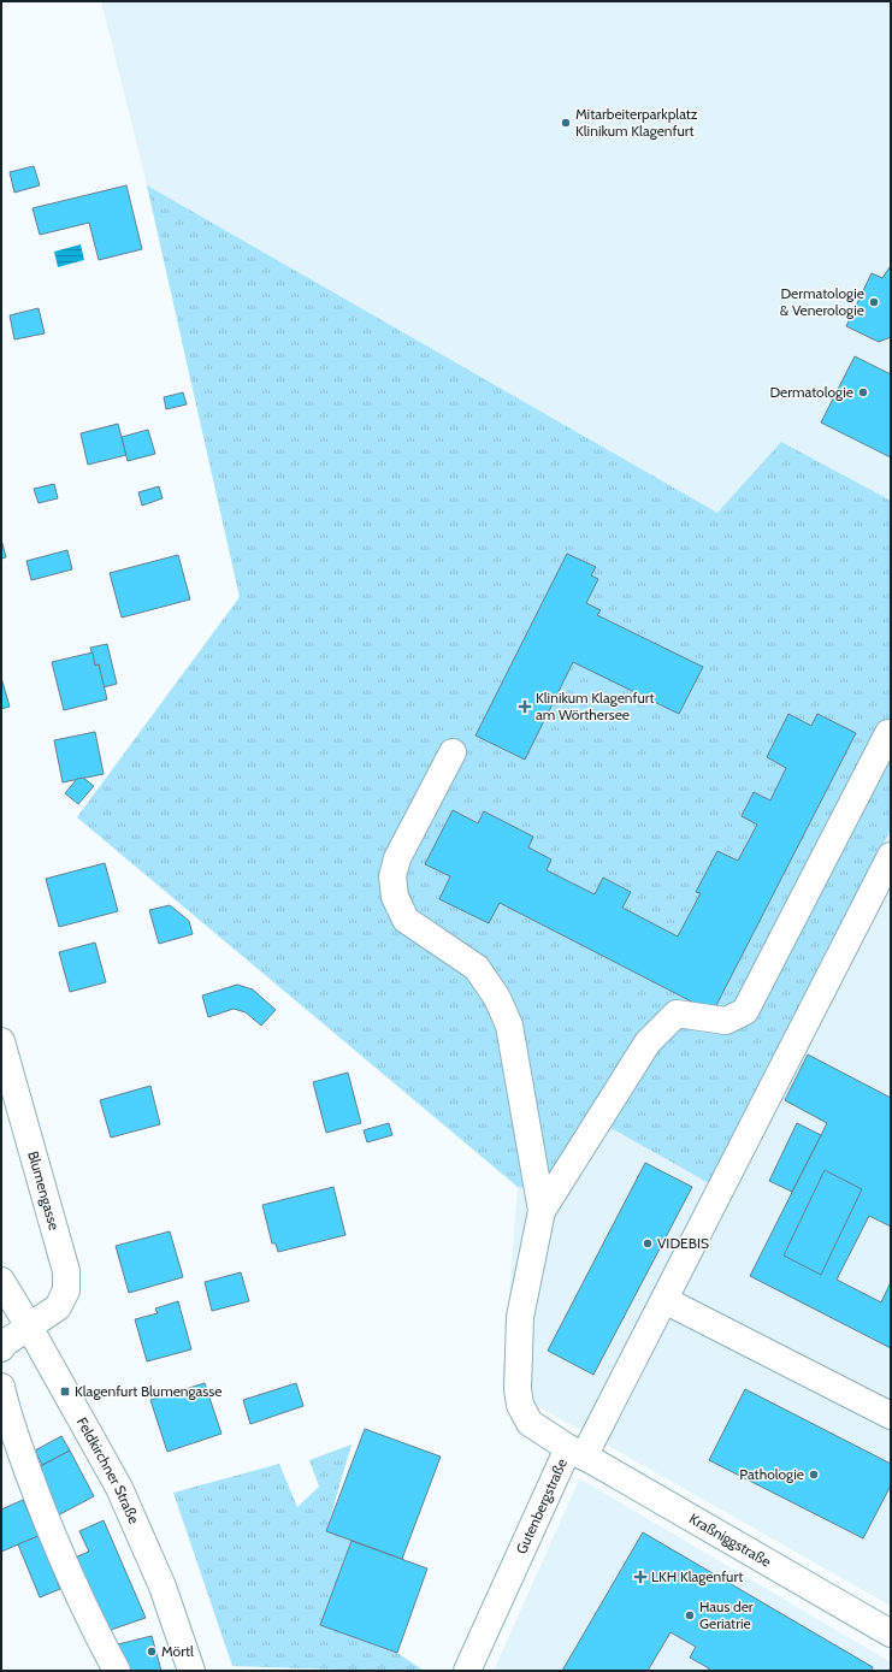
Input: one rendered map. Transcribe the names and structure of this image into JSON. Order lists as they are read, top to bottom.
{
  "streets": {
    "street": [
      "Blumengasse",
      "Feldkirchner Straße",
      "Gutenbergstraße",
      "Kraßniggstraße"
    ]
  },
  "crossings": [
    ["Blumengasse", "Feldkirchner Straße"],
    ["Gutenbergstraße", "Kraßniggstraße"]
  ],
  "places": {
    "other": [
      "Mitarbeiterparkplatz Klinikum Klagenfurt",
      "Dermatologie & Venerologie",
      "Dermatologie",
      "VIDEBIS",
      "Pathologie",
      "Haus der Geriatrie",
      "Mörtl"
    ],
    "health": ["Klinikum Klagenfurt am Wörthersee", "LKH Klagenfurt"],
    "transit": ["Klagenfurt Blumengasse"]
  }
}
